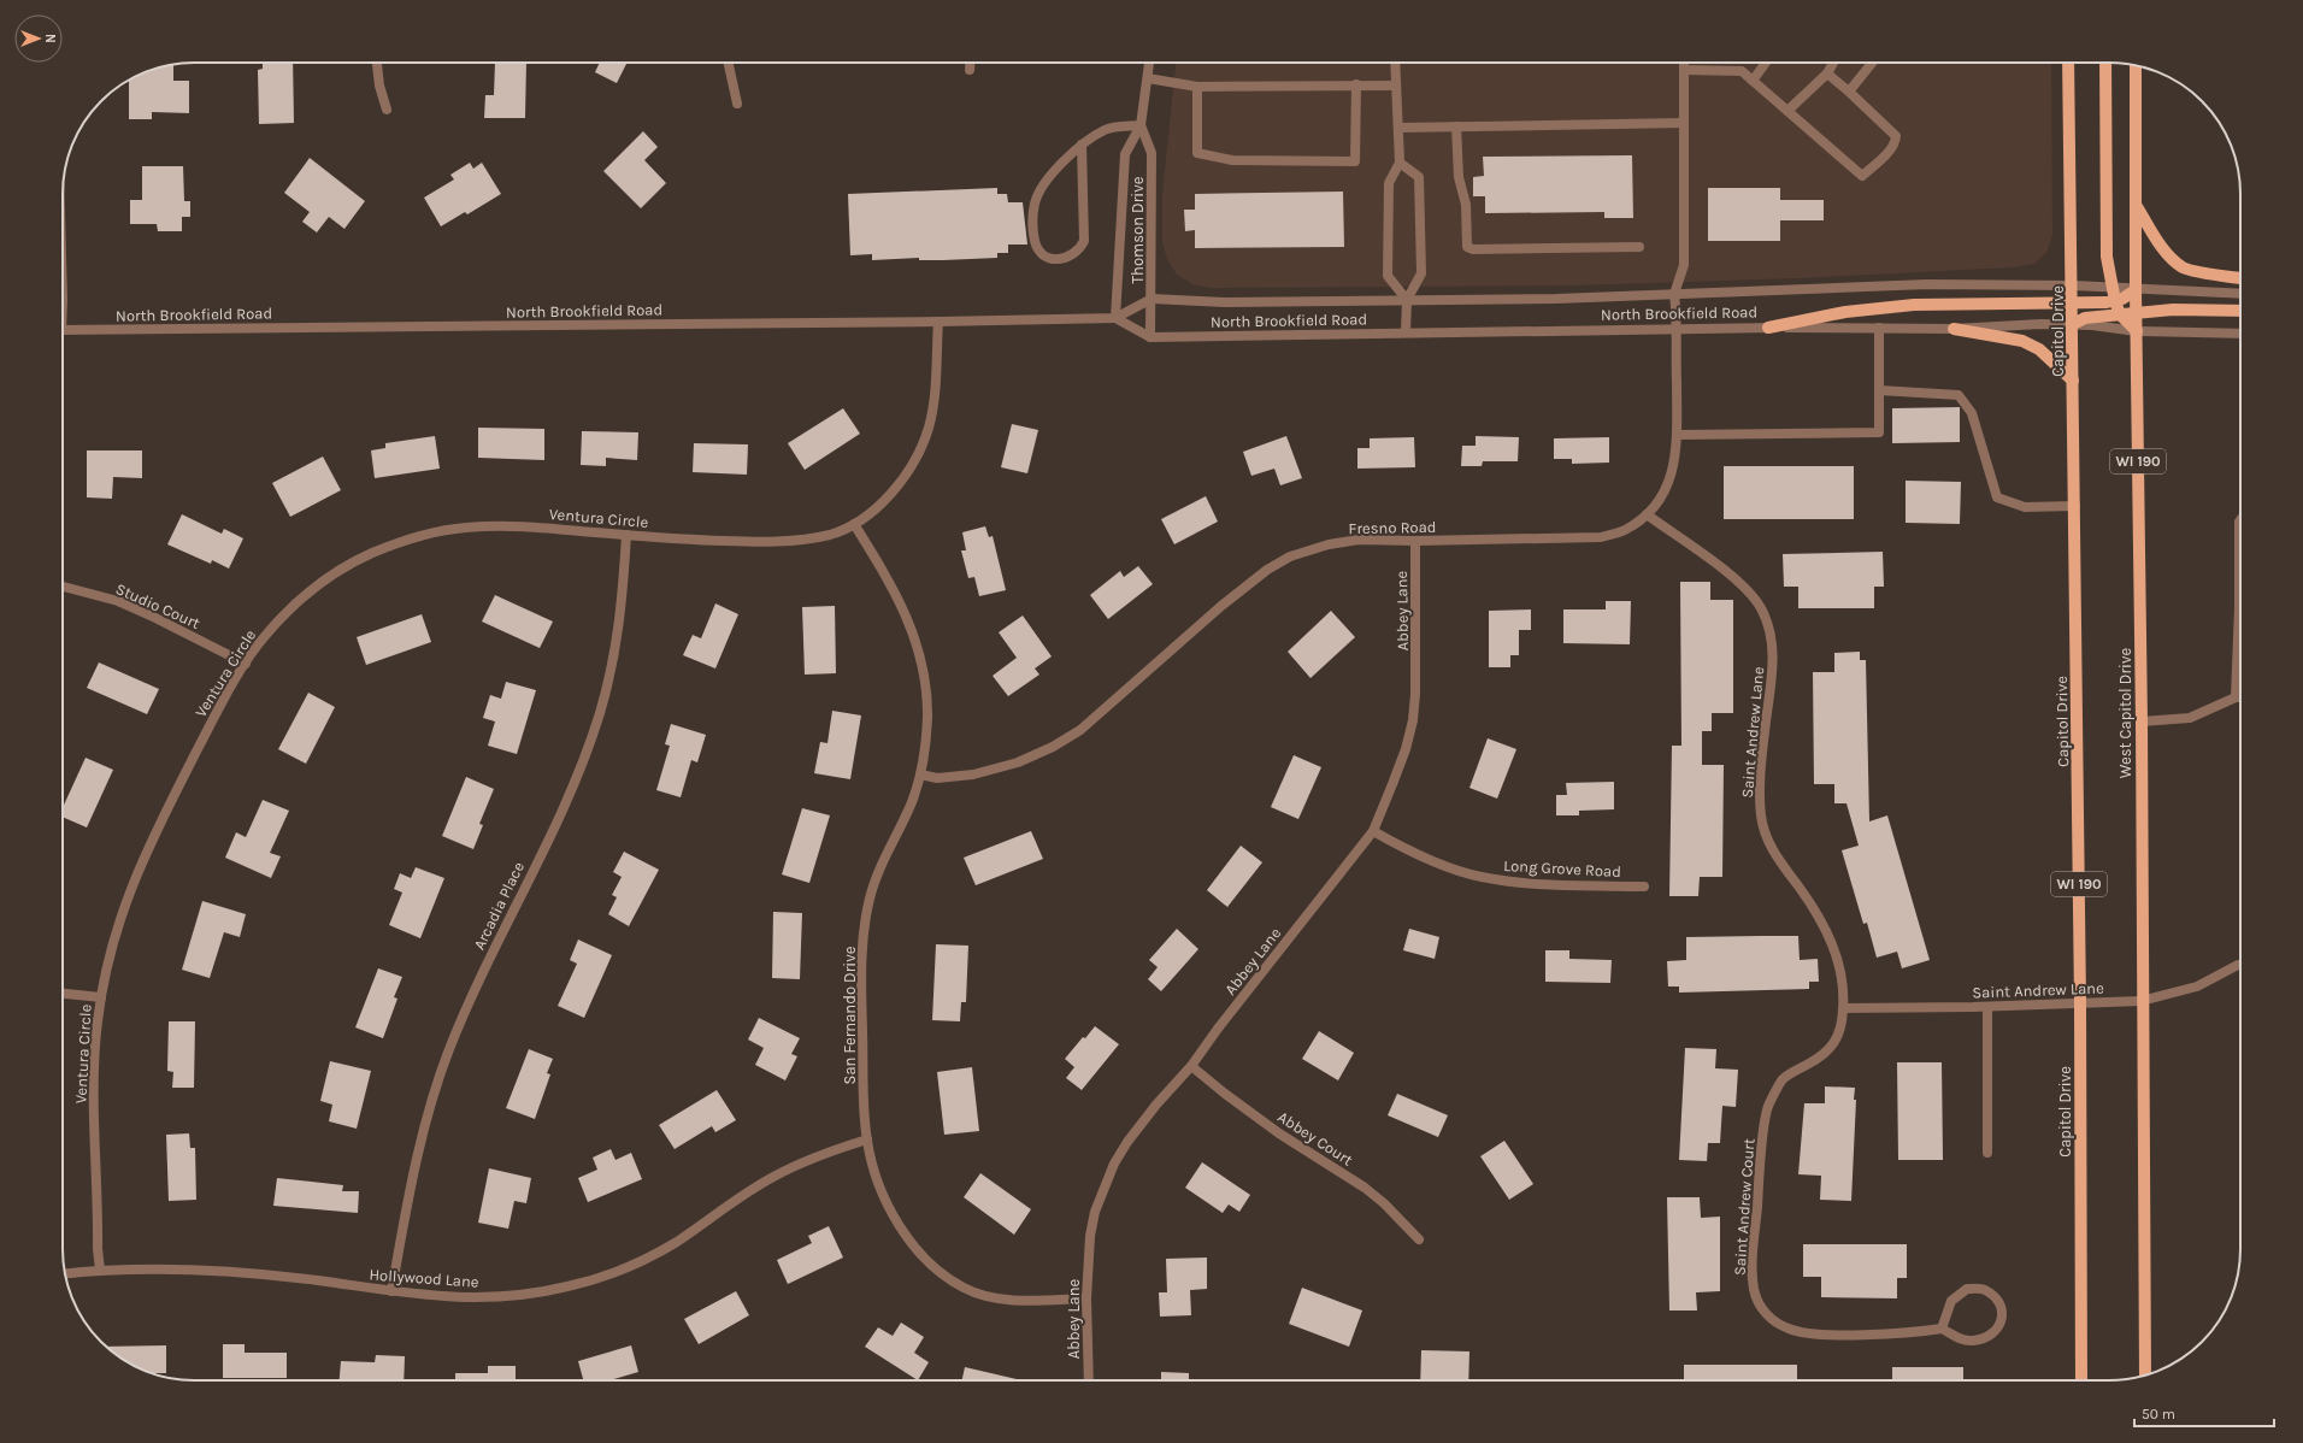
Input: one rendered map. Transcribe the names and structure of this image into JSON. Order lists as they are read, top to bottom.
{
  "streets": {
    "main road": ["Capitol Drive", "WI 190", "West Capitol Drive"],
    "street": [
      "Thomson Drive",
      "North Brookfield Road",
      "Ventura Circle",
      "Fresno Road",
      "Studio Court",
      "Abbey Lane",
      "Saint Andrew Lane",
      "Long Grove Road",
      "Arcadia Place",
      "San Fernando Drive",
      "Abbey Court",
      "Saint Andrew Court",
      "Hollywood Lane"
    ]
  },
  "crossings": [
    ["Thomson Drive", "North Brookfield Road"],
    ["North Brookfield Road", "Capitol Drive"],
    ["North Brookfield Road", "WI 190"],
    ["North Brookfield Road", "Ventura Circle"],
    ["North Brookfield Road", "Fresno Road"],
    ["North Brookfield Road", "West Capitol Drive"],
    ["Capitol Drive", "Saint Andrew Lane"],
    ["WI 190", "West Capitol Drive"],
    ["WI 190", "Saint Andrew Lane"],
    ["Ventura Circle", "Studio Court"],
    ["Ventura Circle", "Arcadia Place"],
    ["Ventura Circle", "San Fernando Drive"],
    ["Ventura Circle", "Hollywood Lane"],
    ["Fresno Road", "Abbey Lane"],
    ["Fresno Road", "Saint Andrew Lane"],
    ["Fresno Road", "San Fernando Drive"],
    ["Abbey Lane", "Long Grove Road"],
    ["Abbey Lane", "San Fernando Drive"],
    ["Abbey Lane", "Abbey Court"],
    ["West Capitol Drive", "Saint Andrew Lane"],
    ["Saint Andrew Lane", "Saint Andrew Court"],
    ["Arcadia Place", "Hollywood Lane"],
    ["San Fernando Drive", "Hollywood Lane"]
  ],
  "scale_bar": "50 m",
  "north": "right"
}
